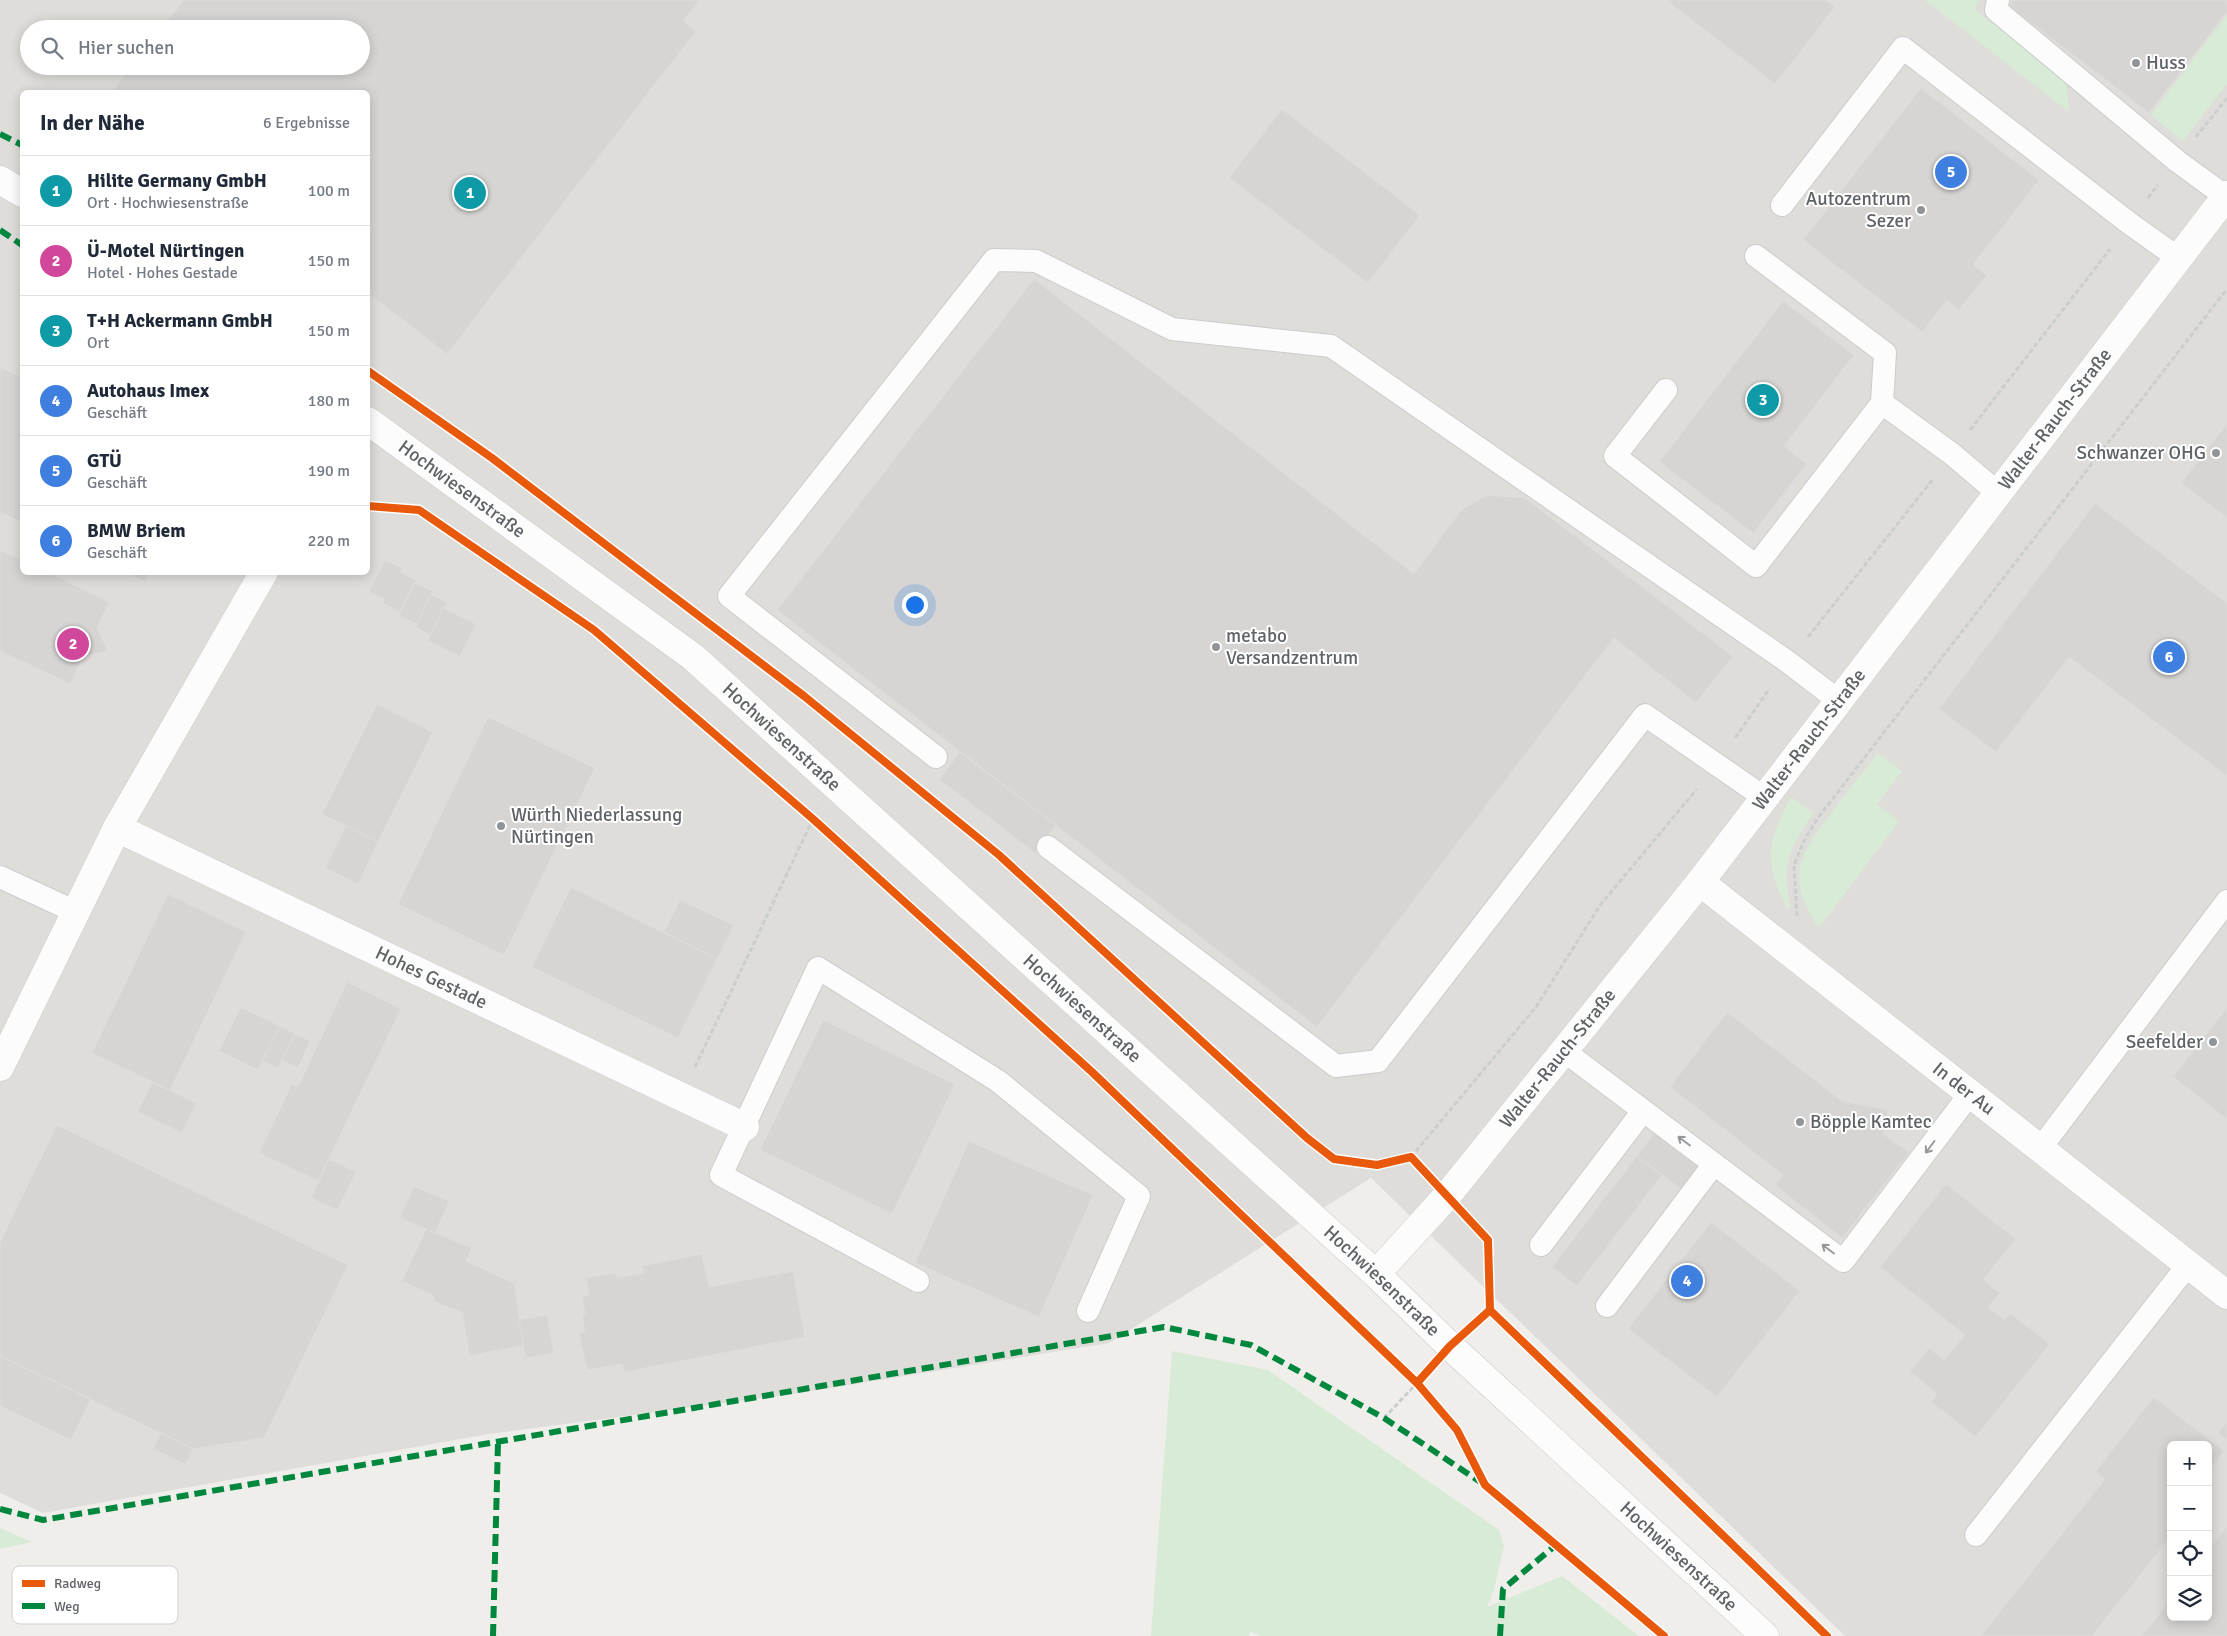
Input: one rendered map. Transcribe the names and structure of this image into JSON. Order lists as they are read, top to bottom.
{
  "streets": {
    "street": [
      "Walter-Rauch-Straße",
      "Hochwiesenstraße",
      "Hohes Gestade",
      "In der Au"
    ]
  },
  "crossings": [
    ["Walter-Rauch-Straße", "Hochwiesenstraße"],
    ["Walter-Rauch-Straße", "In der Au"]
  ],
  "places": [
    "Huss",
    "Autozentrum Sezer",
    "Schwanzer OHG",
    "metabo Versandzentrum",
    "Würth Niederlassung Nürtingen",
    "Seefelder",
    "Böpple Kamtec"
  ],
  "legend": ["Radweg", "Weg"],
  "page": {
    "search": "Hier suchen",
    "heading": ["In der Nähe", "6 Ergebnisse"],
    "pins": [
      "5",
      "1",
      "3",
      "2",
      "6",
      "4"
    ],
    "list": [
      {
        "mark": "1",
        "name": "Hilite Germany GmbH",
        "note": "Ort · Hochwiesenstraße",
        "value": "100 m"
      },
      {
        "mark": "2",
        "name": "Ü-Motel Nürtingen",
        "note": "Hotel · Hohes Gestade",
        "value": "150 m"
      },
      {
        "mark": "3",
        "name": "T+H Ackermann GmbH",
        "note": "Ort",
        "value": "150 m"
      },
      {
        "mark": "4",
        "name": "Autohaus Imex",
        "note": "Geschäft",
        "value": "180 m"
      },
      {
        "mark": "5",
        "name": "GTÜ",
        "note": "Geschäft",
        "value": "190 m"
      },
      {
        "mark": "6",
        "name": "BMW Briem",
        "note": "Geschäft",
        "value": "220 m"
      }
    ],
    "map_buttons": ["+", "−"]
  }
}
